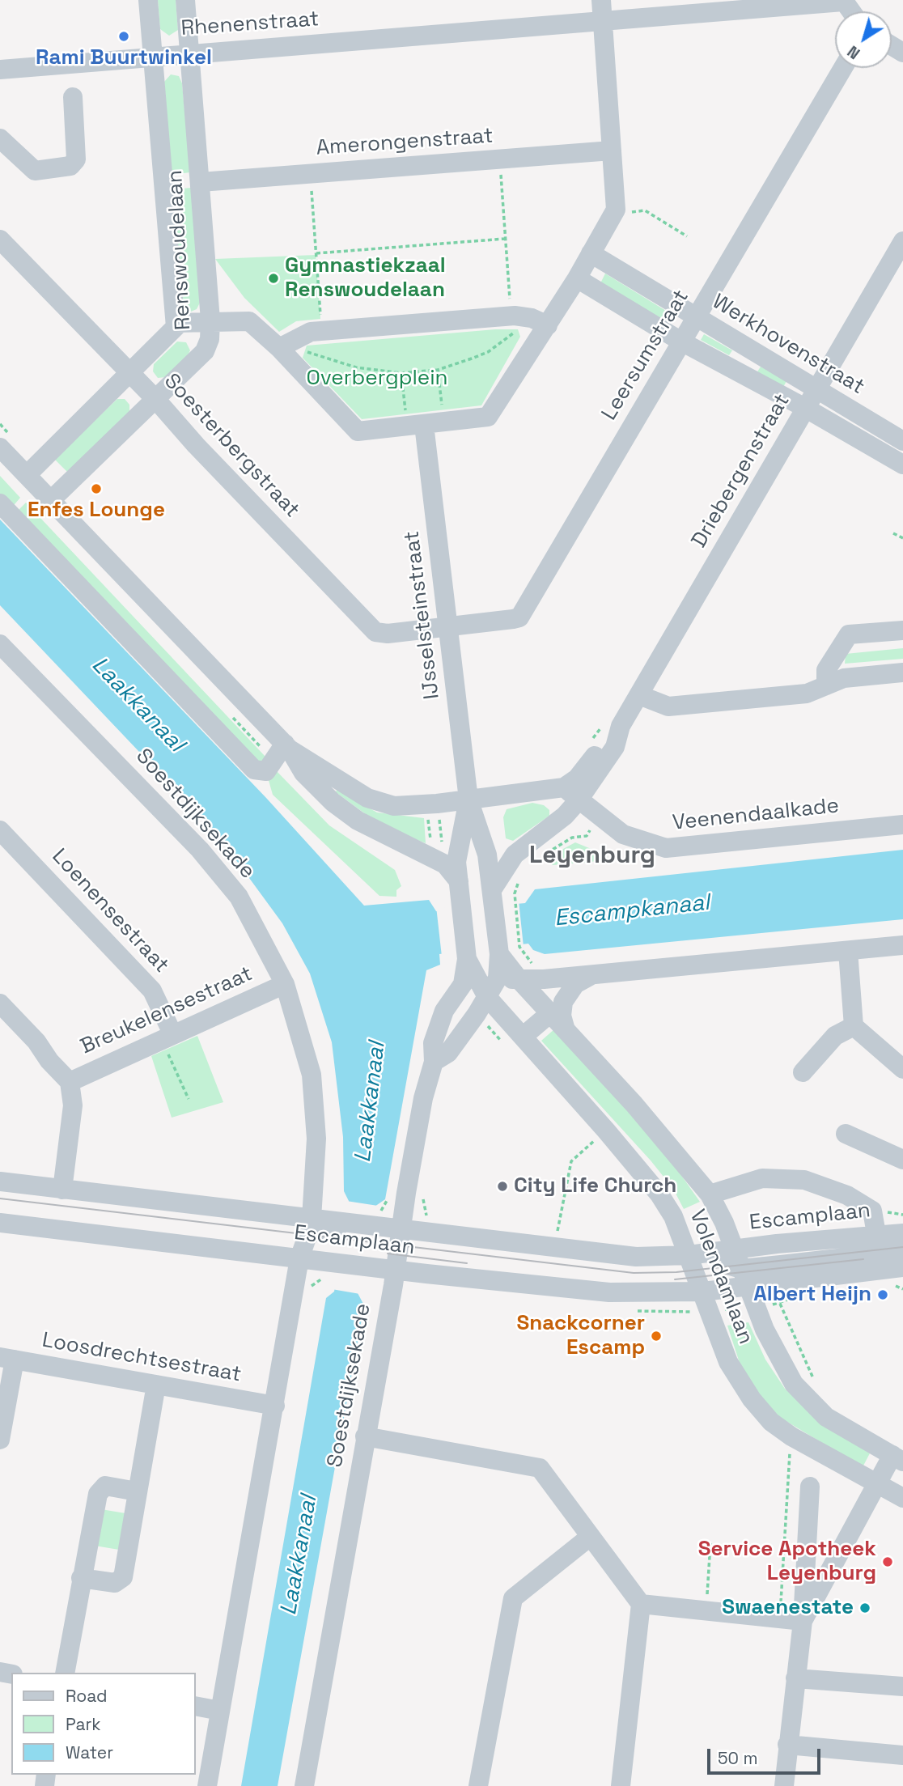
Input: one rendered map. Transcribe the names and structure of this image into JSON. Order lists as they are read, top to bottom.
{
  "streets": {
    "street": [
      "Rhenenstraat",
      "Amerongenstraat",
      "Renswoudelaan",
      "Werkhovenstraat",
      "Leersumstraat",
      "Soesterbergstraat",
      "Driebergenstraat",
      "IJsselsteinstraat",
      "Soestdijksekade",
      "Veenendaalkade",
      "Loenensestraat",
      "Breukelensestraat",
      "Escamplaan",
      "Volendamlaan",
      "Loosdrechtsestraat"
    ]
  },
  "crossings": [
    ["Rhenenstraat", "Renswoudelaan"],
    ["Amerongenstraat", "Renswoudelaan"],
    ["Renswoudelaan", "Soesterbergstraat"],
    ["Werkhovenstraat", "Leersumstraat"],
    ["Werkhovenstraat", "Driebergenstraat"],
    ["Leersumstraat", "Soesterbergstraat"],
    ["Leersumstraat", "IJsselsteinstraat"],
    ["Soesterbergstraat", "IJsselsteinstraat"],
    ["Driebergenstraat", "Veenendaalkade"],
    ["IJsselsteinstraat", "Soestdijksekade"],
    ["Soestdijksekade", "Breukelensestraat"],
    ["Soestdijksekade", "Escamplaan"],
    ["Soestdijksekade", "Volendamlaan"],
    ["Loenensestraat", "Breukelensestraat"],
    ["Escamplaan", "Volendamlaan"]
  ],
  "districts": ["Leyenburg"],
  "water": ["Laakkanaal", "Escampkanaal"],
  "parks": ["Overbergplein"],
  "places": [
    "Rami Buurtwinkel",
    "Gymnastiekzaal Renswoudelaan",
    "Enfes Lounge",
    "City Life Church",
    "Albert Heijn",
    "Snackcorner Escamp",
    "Service Apotheek Leyenburg",
    "Swaenestate"
  ],
  "legend": ["Road", "Park", "Water"],
  "scale_bar": "50 m",
  "north": "bottom left"
}
